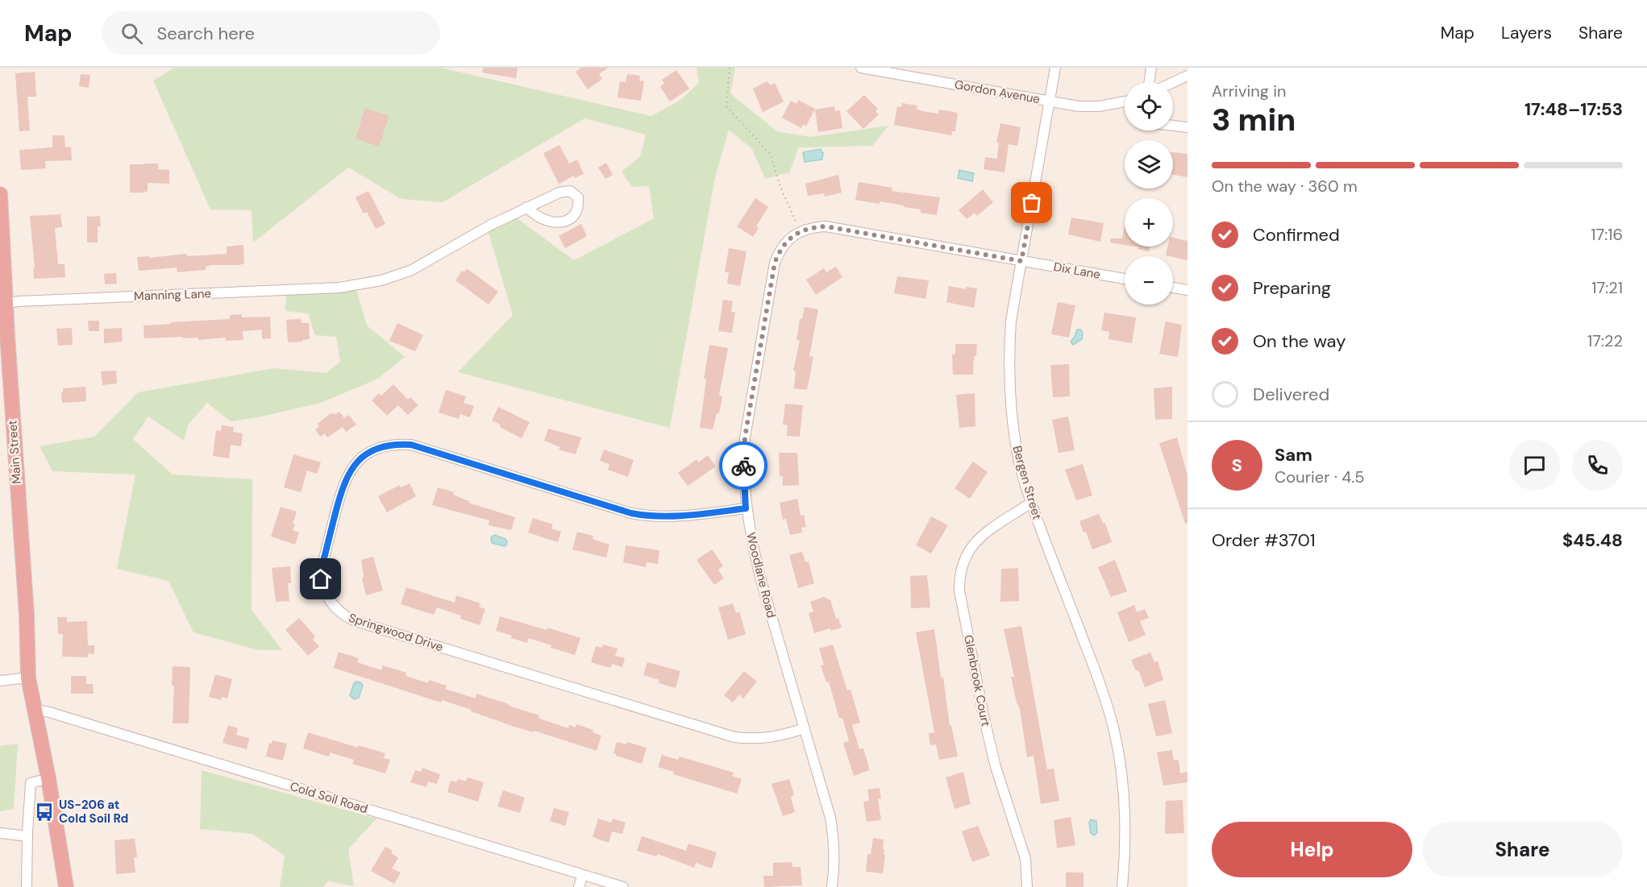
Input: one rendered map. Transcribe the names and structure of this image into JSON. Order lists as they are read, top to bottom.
{
  "streets": {
    "highway": ["Main Street"],
    "street": [
      "Gordon Avenue",
      "Dix Lane",
      "Manning Lane",
      "Bergen Street",
      "Woodlane Road",
      "Springwood Drive",
      "Glenbrook Court",
      "Cold Soil Road"
    ]
  },
  "crossings": [
    ["Gordon Avenue", "Bergen Street"],
    ["Dix Lane", "Bergen Street"],
    ["Dix Lane", "Woodlane Road"],
    ["Manning Lane", "Main Street"],
    ["Main Street", "Cold Soil Road"],
    ["Bergen Street", "Woodlane Road"],
    ["Bergen Street", "Glenbrook Court"],
    ["Woodlane Road", "Springwood Drive"]
  ],
  "places": {
    "bus stop": ["US-206 at Cold Soil Rd"]
  },
  "page": {
    "header": "Map",
    "search": "Search here",
    "nav": ["Map", "Layers", "Share"],
    "heading": ["3 min", "Arriving in", "17:48–17:53"],
    "panel": [
      "Sam",
      "Courier · 4.5",
      "Order #3701",
      "$45.48"
    ],
    "map_buttons": ["+", "−"],
    "bar": "On the way · 360 m",
    "list": [
      ["Confirmed", "17:16"],
      ["Preparing", "17:21"],
      ["On the way", "17:22"],
      "Delivered"
    ],
    "round": "S",
    "buttons": ["Help", "Share"]
  }
}
